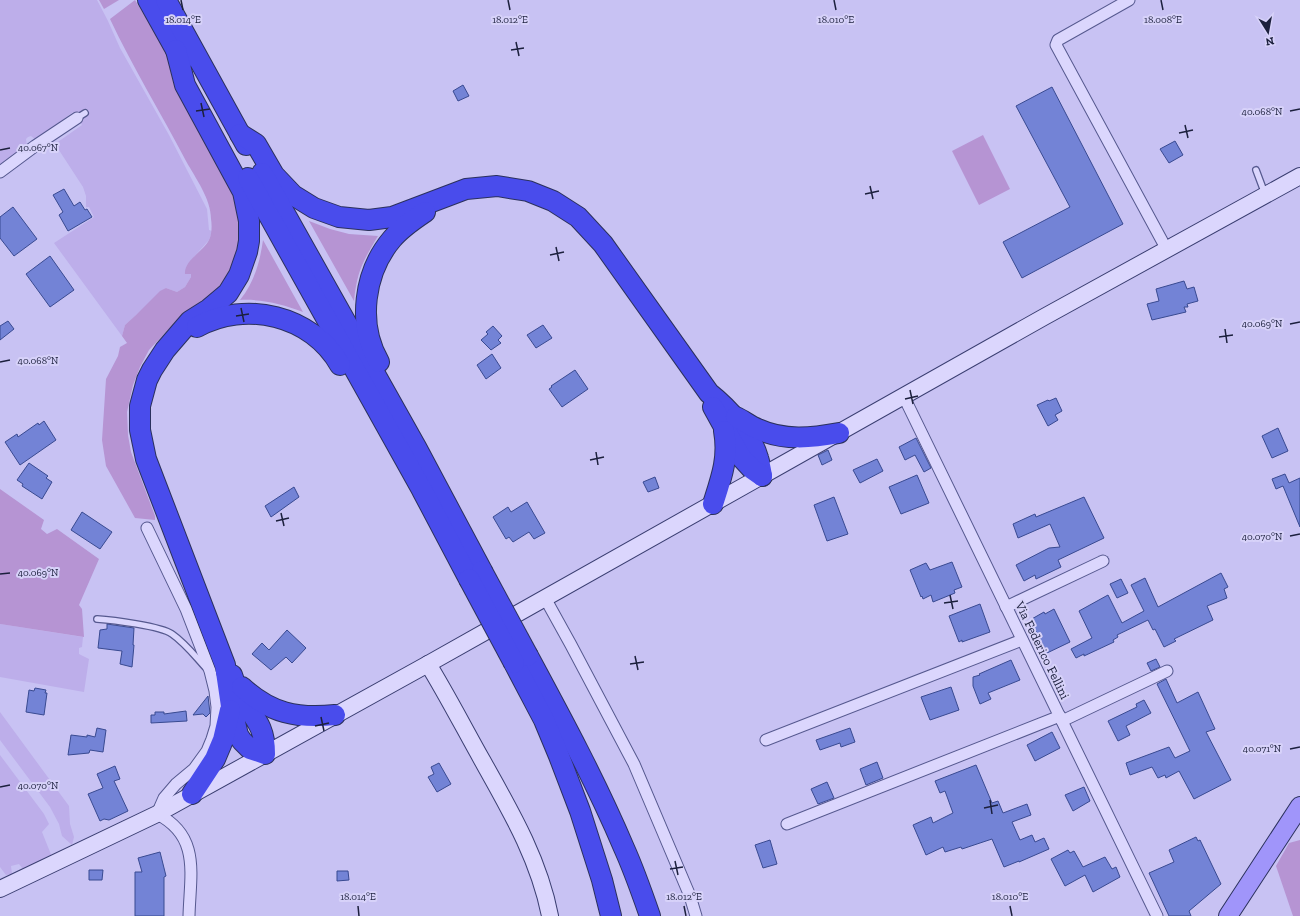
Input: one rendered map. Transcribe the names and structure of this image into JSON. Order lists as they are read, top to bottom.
{
  "streets": {
    "street": ["Via Federico Fellini"]
  },
  "north": "bottom",
  "coordinates": [
    "18.014°E",
    "18.012°E",
    "18.010°E",
    "18.008°E",
    "40.068°N",
    "40.067°N",
    "40.069°N",
    "40.070°N",
    "40.071°N"
  ]
}
